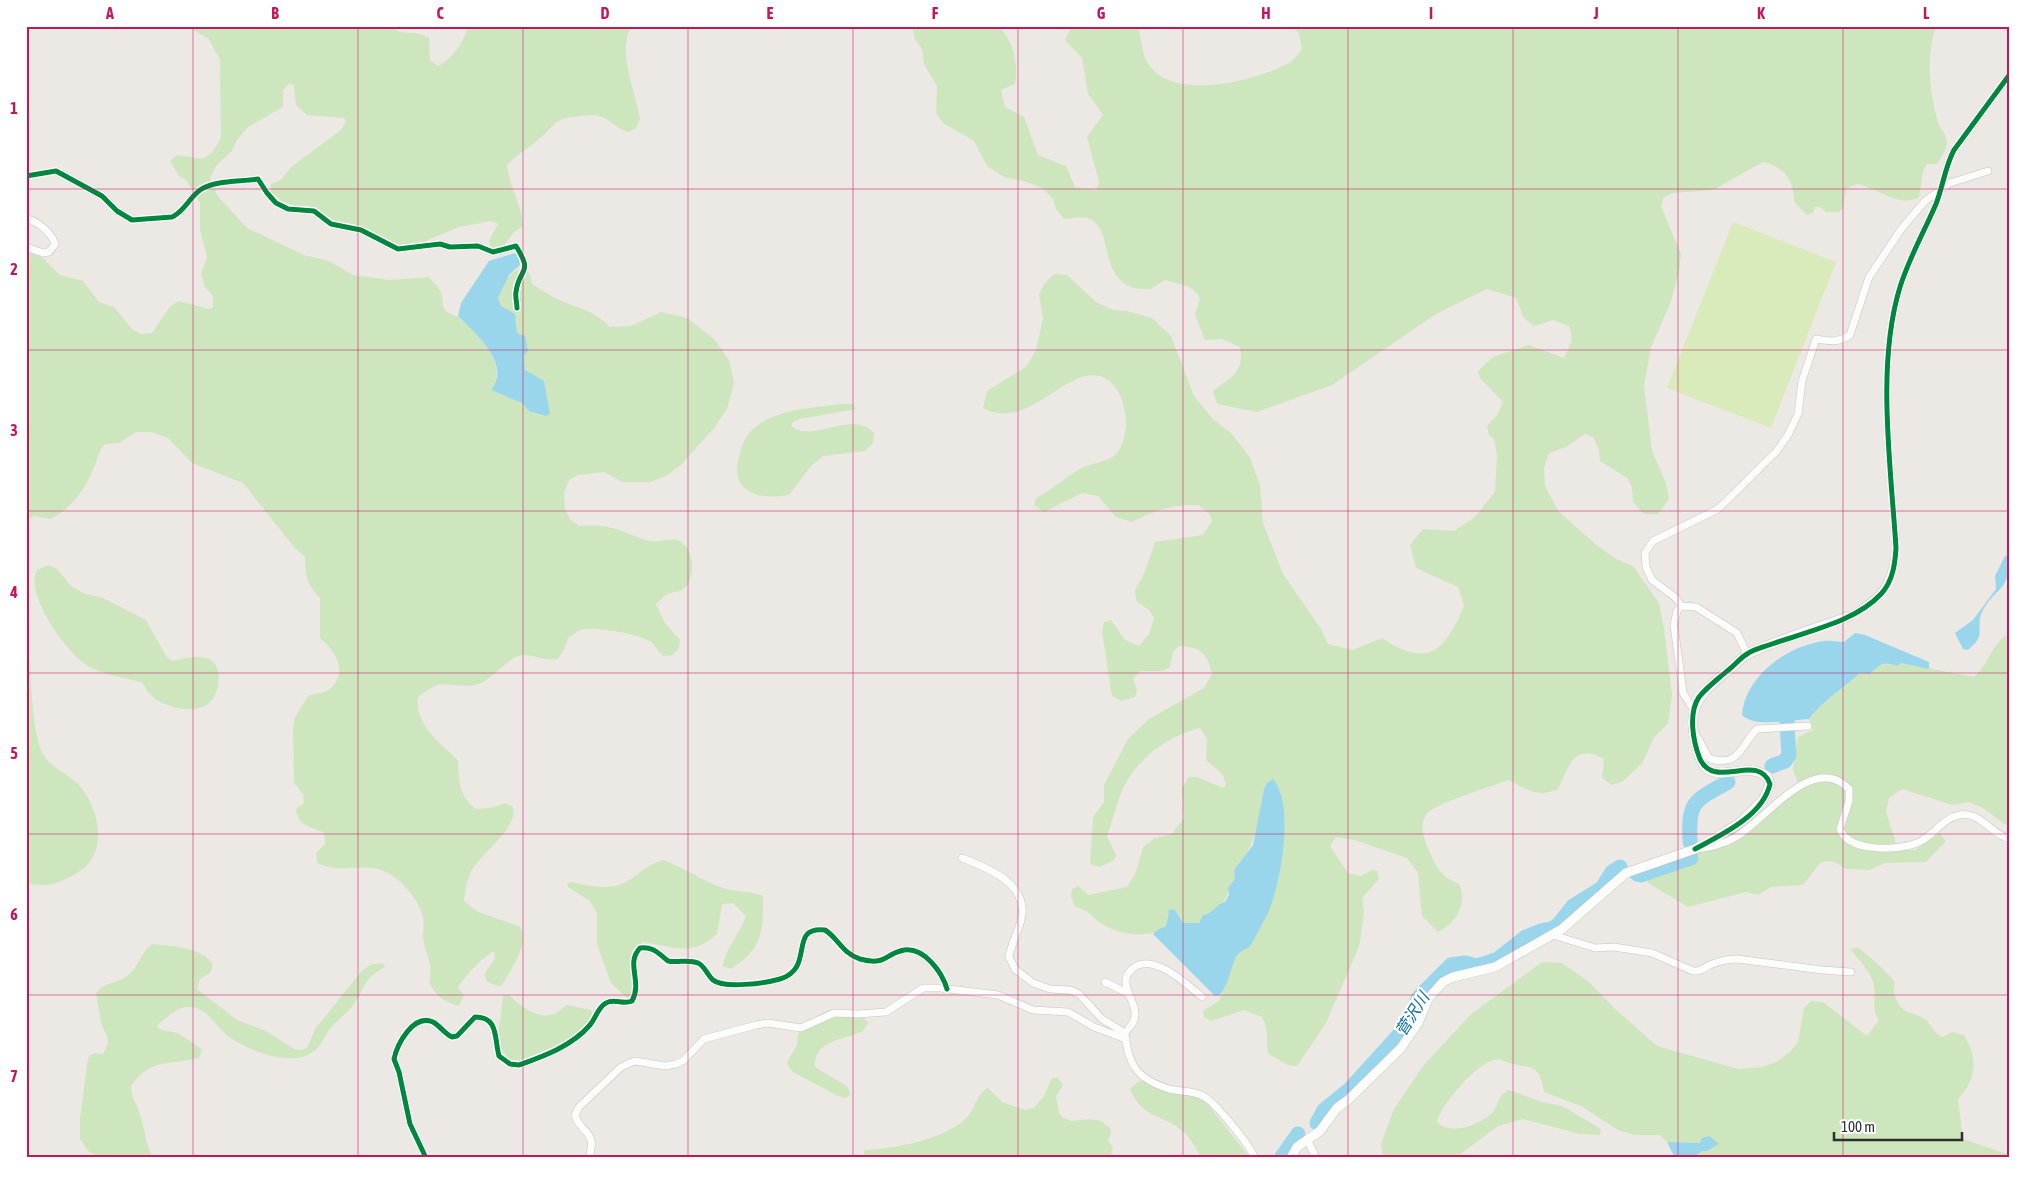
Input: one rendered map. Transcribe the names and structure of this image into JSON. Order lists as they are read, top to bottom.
{
  "water": ["菅沢川"],
  "scale_bar": "100 m",
  "grid": {
    "columns": [
      "A",
      "B",
      "C",
      "D",
      "E",
      "F",
      "G",
      "H",
      "I",
      "J",
      "K",
      "L"
    ],
    "rows": [
      "1",
      "2",
      "3",
      "4",
      "5",
      "6",
      "7"
    ]
  }
}
